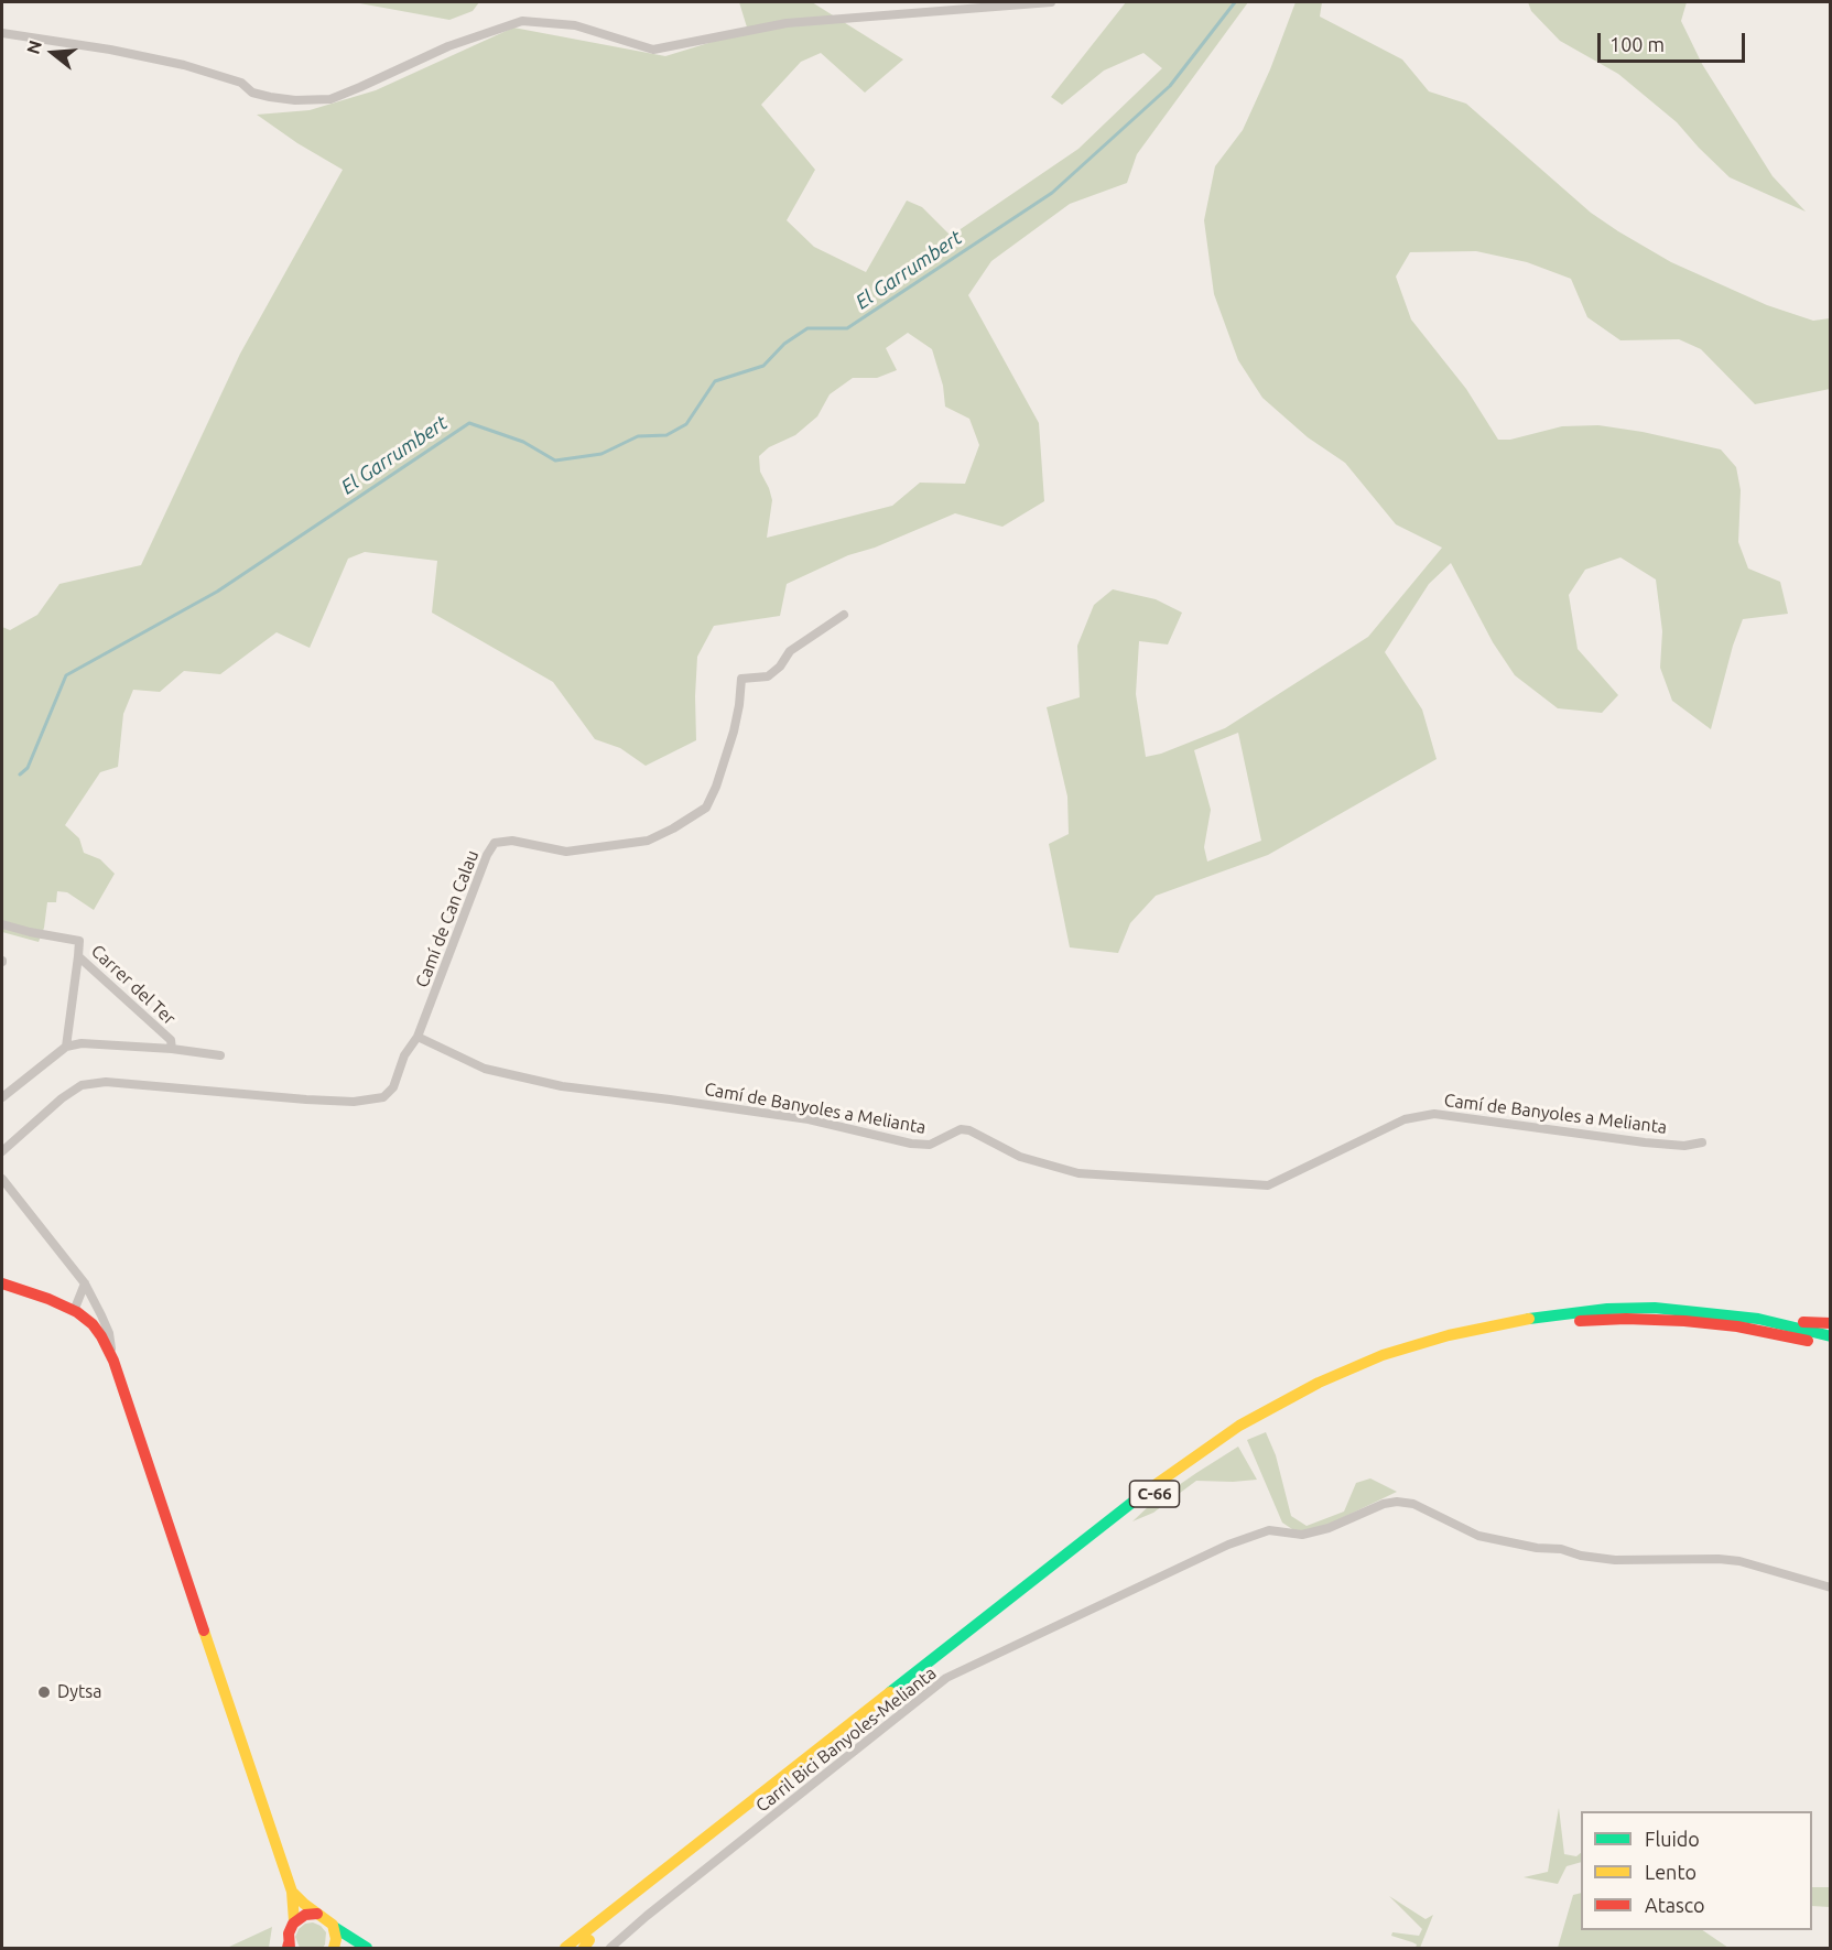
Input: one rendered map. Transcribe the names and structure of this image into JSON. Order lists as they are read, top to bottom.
{
  "streets": {
    "main road": ["C-66"],
    "street": [
      "Camí de Can Calau",
      "Carrer del Ter",
      "Camí de Banyoles a Melianta",
      "Carril Bici Banyoles-Melianta"
    ]
  },
  "crossings": [
    ["Camí de Can Calau", "Camí de Banyoles a Melianta"]
  ],
  "water": ["El Garrumbert"],
  "places": ["Dytsa"],
  "legend": ["Fluido", "Lento", "Atasco"],
  "scale_bar": "100 m",
  "north": "left"
}
